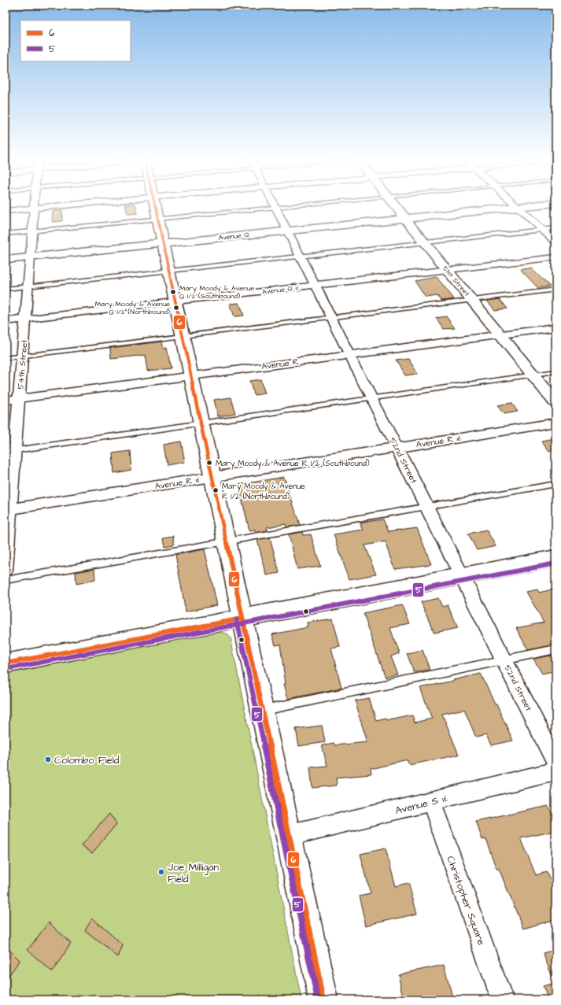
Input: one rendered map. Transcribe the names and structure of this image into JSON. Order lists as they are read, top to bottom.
{
  "streets": {
    "main road": ["Avenue Q", "51st Street"],
    "street": [
      "Avenue Q ½",
      "Avenue R",
      "54th Street",
      "Avenue R ½",
      "52nd Street",
      "Avenue S ½",
      "Christopher Square"
    ]
  },
  "crossings": [
    ["Avenue Q", "51st Street"],
    ["Avenue Q", "54th Street"],
    ["Avenue Q", "52nd Street"],
    ["51st Street", "Avenue Q ½"],
    ["51st Street", "Avenue R"],
    ["Avenue Q ½", "54th Street"],
    ["Avenue Q ½", "52nd Street"],
    ["Avenue R", "54th Street"],
    ["Avenue R", "52nd Street"],
    ["54th Street", "Avenue R ½"],
    ["Avenue R ½", "52nd Street"],
    ["Avenue S ½", "Christopher Square"]
  ],
  "places": [
    "Mary Moody & Avenue Q 1/2 (Southbound)",
    "Mary Moody & Avenue Q 1/2 (Northbound)",
    "Mary Moody & Avenue R 1/2 (Southbound)",
    "Mary Moody & Avenue R 1/2 (Northbound)",
    "Colombo Field",
    "Joe Milligan Field"
  ],
  "lines": ["transit line 6", "transit line 5"],
  "legend": ["6", "5"]
}
